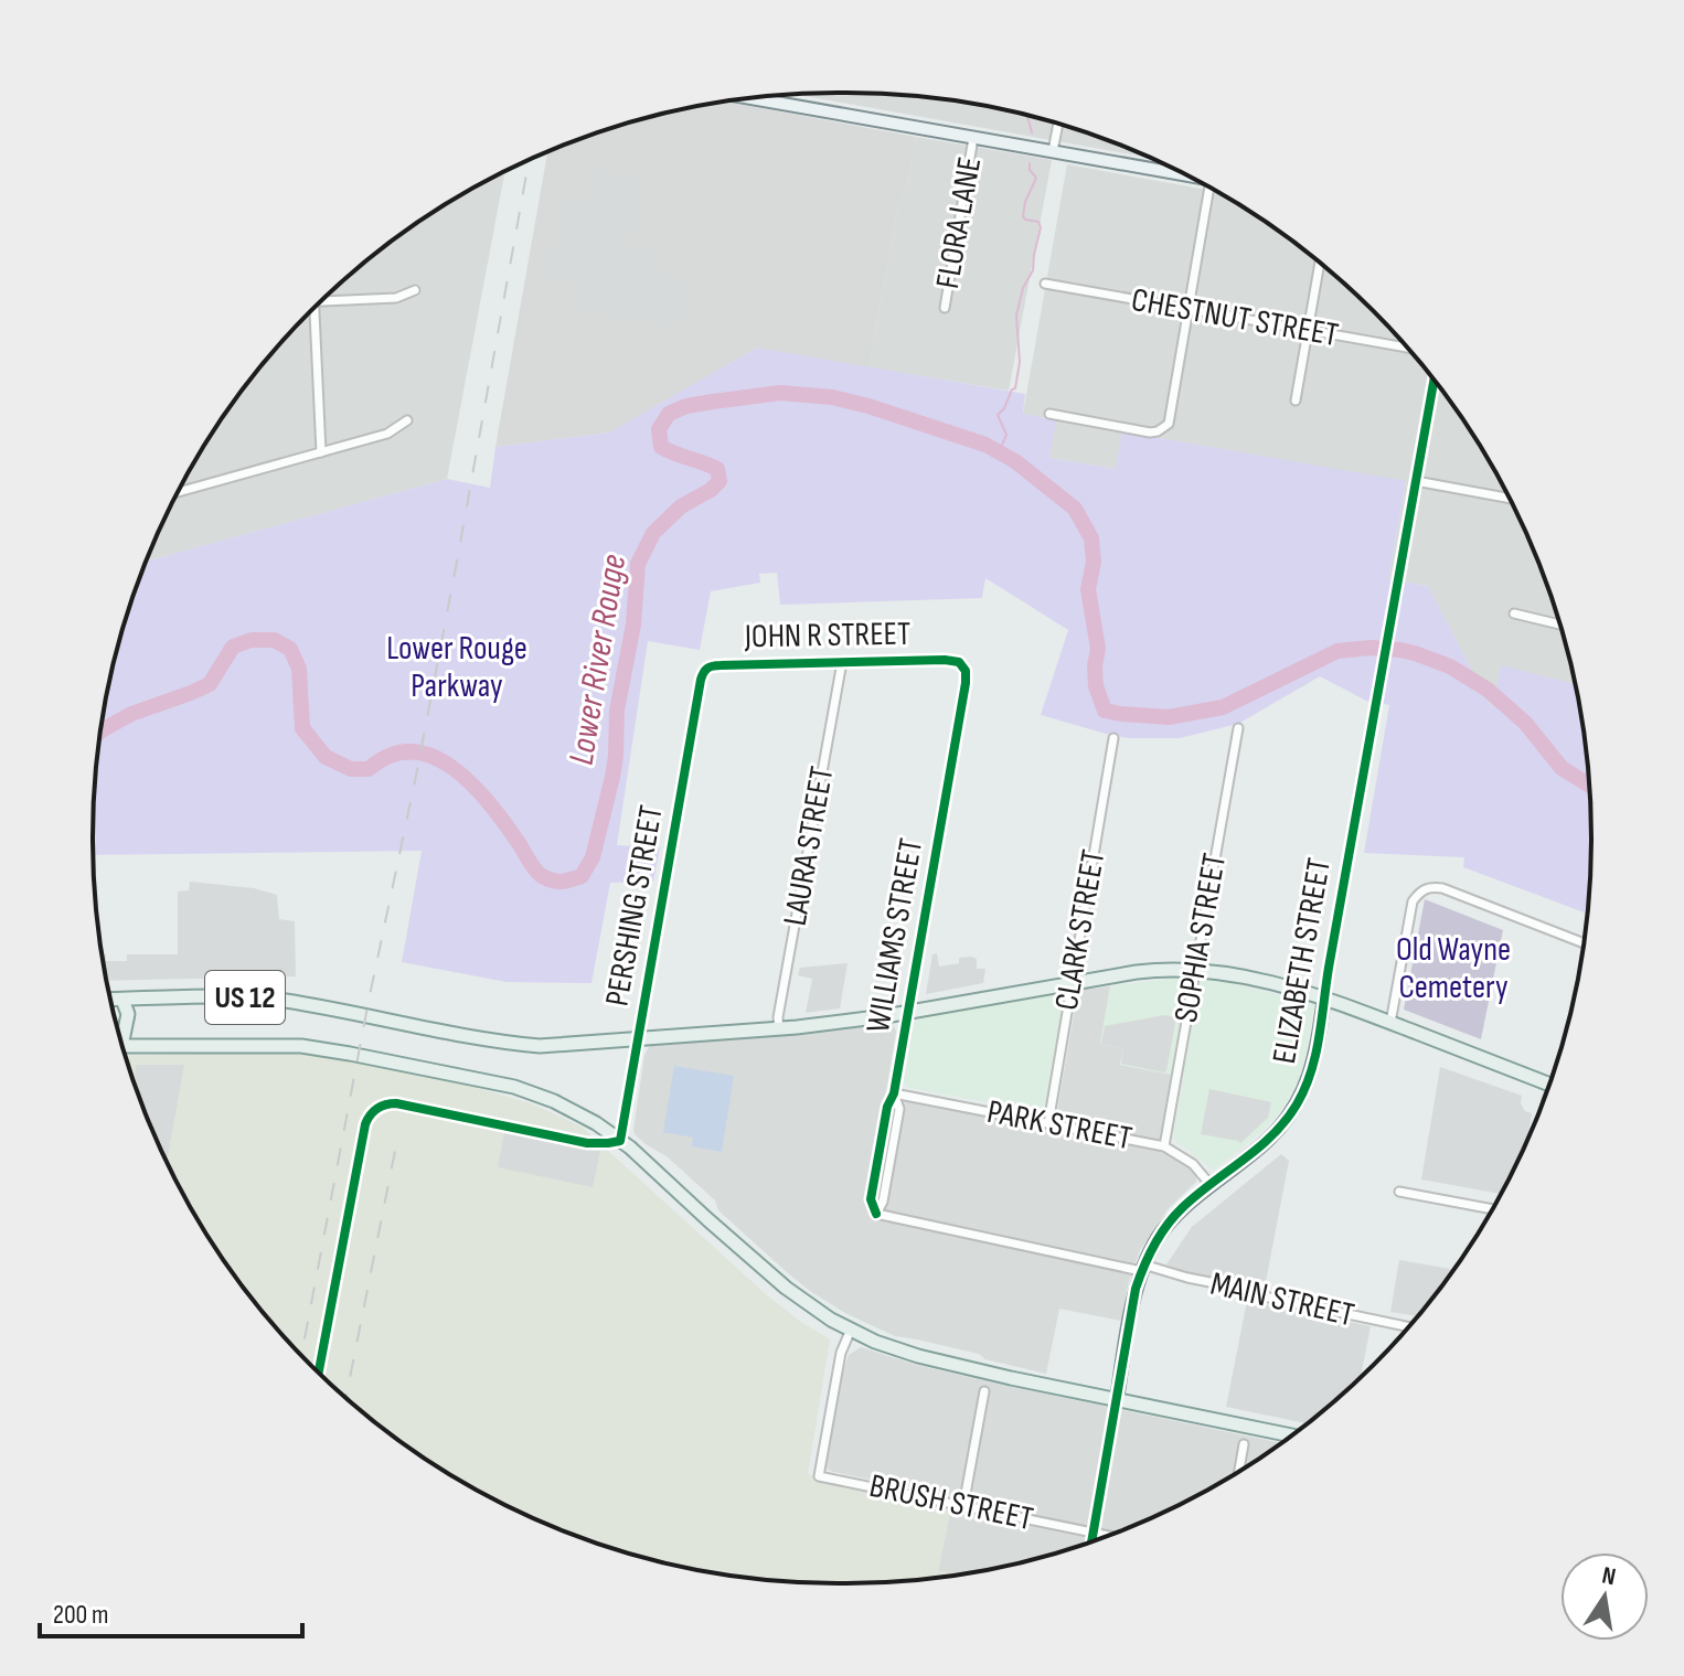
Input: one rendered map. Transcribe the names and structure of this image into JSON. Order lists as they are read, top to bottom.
{
  "streets": {
    "main road": ["US 12"],
    "street": [
      "FLORA LANE",
      "CHESTNUT STREET",
      "JOHN R STREET",
      "LAURA STREET",
      "PERSHING STREET",
      "CLARK STREET",
      "WILLIAMS STREET",
      "SOPHIA STREET",
      "ELIZABETH STREET",
      "PARK STREET",
      "MAIN STREET",
      "BRUSH STREET"
    ]
  },
  "crossings": [
    ["JOHN R STREET", "LAURA STREET"],
    ["JOHN R STREET", "PERSHING STREET"],
    ["JOHN R STREET", "WILLIAMS STREET"],
    ["LAURA STREET", "US 12"],
    ["PERSHING STREET", "US 12"],
    ["CLARK STREET", "US 12"],
    ["CLARK STREET", "PARK STREET"],
    ["WILLIAMS STREET", "US 12"],
    ["WILLIAMS STREET", "PARK STREET"],
    ["WILLIAMS STREET", "MAIN STREET"],
    ["SOPHIA STREET", "US 12"],
    ["SOPHIA STREET", "PARK STREET"],
    ["ELIZABETH STREET", "US 12"],
    ["ELIZABETH STREET", "PARK STREET"],
    ["ELIZABETH STREET", "MAIN STREET"],
    ["ELIZABETH STREET", "BRUSH STREET"],
    ["US 12", "BRUSH STREET"]
  ],
  "water": ["Lower River Rouge"],
  "parks": ["Lower Rouge Parkway", "Old Wayne Cemetery"],
  "scale_bar": "200 m",
  "north": "top"
}
